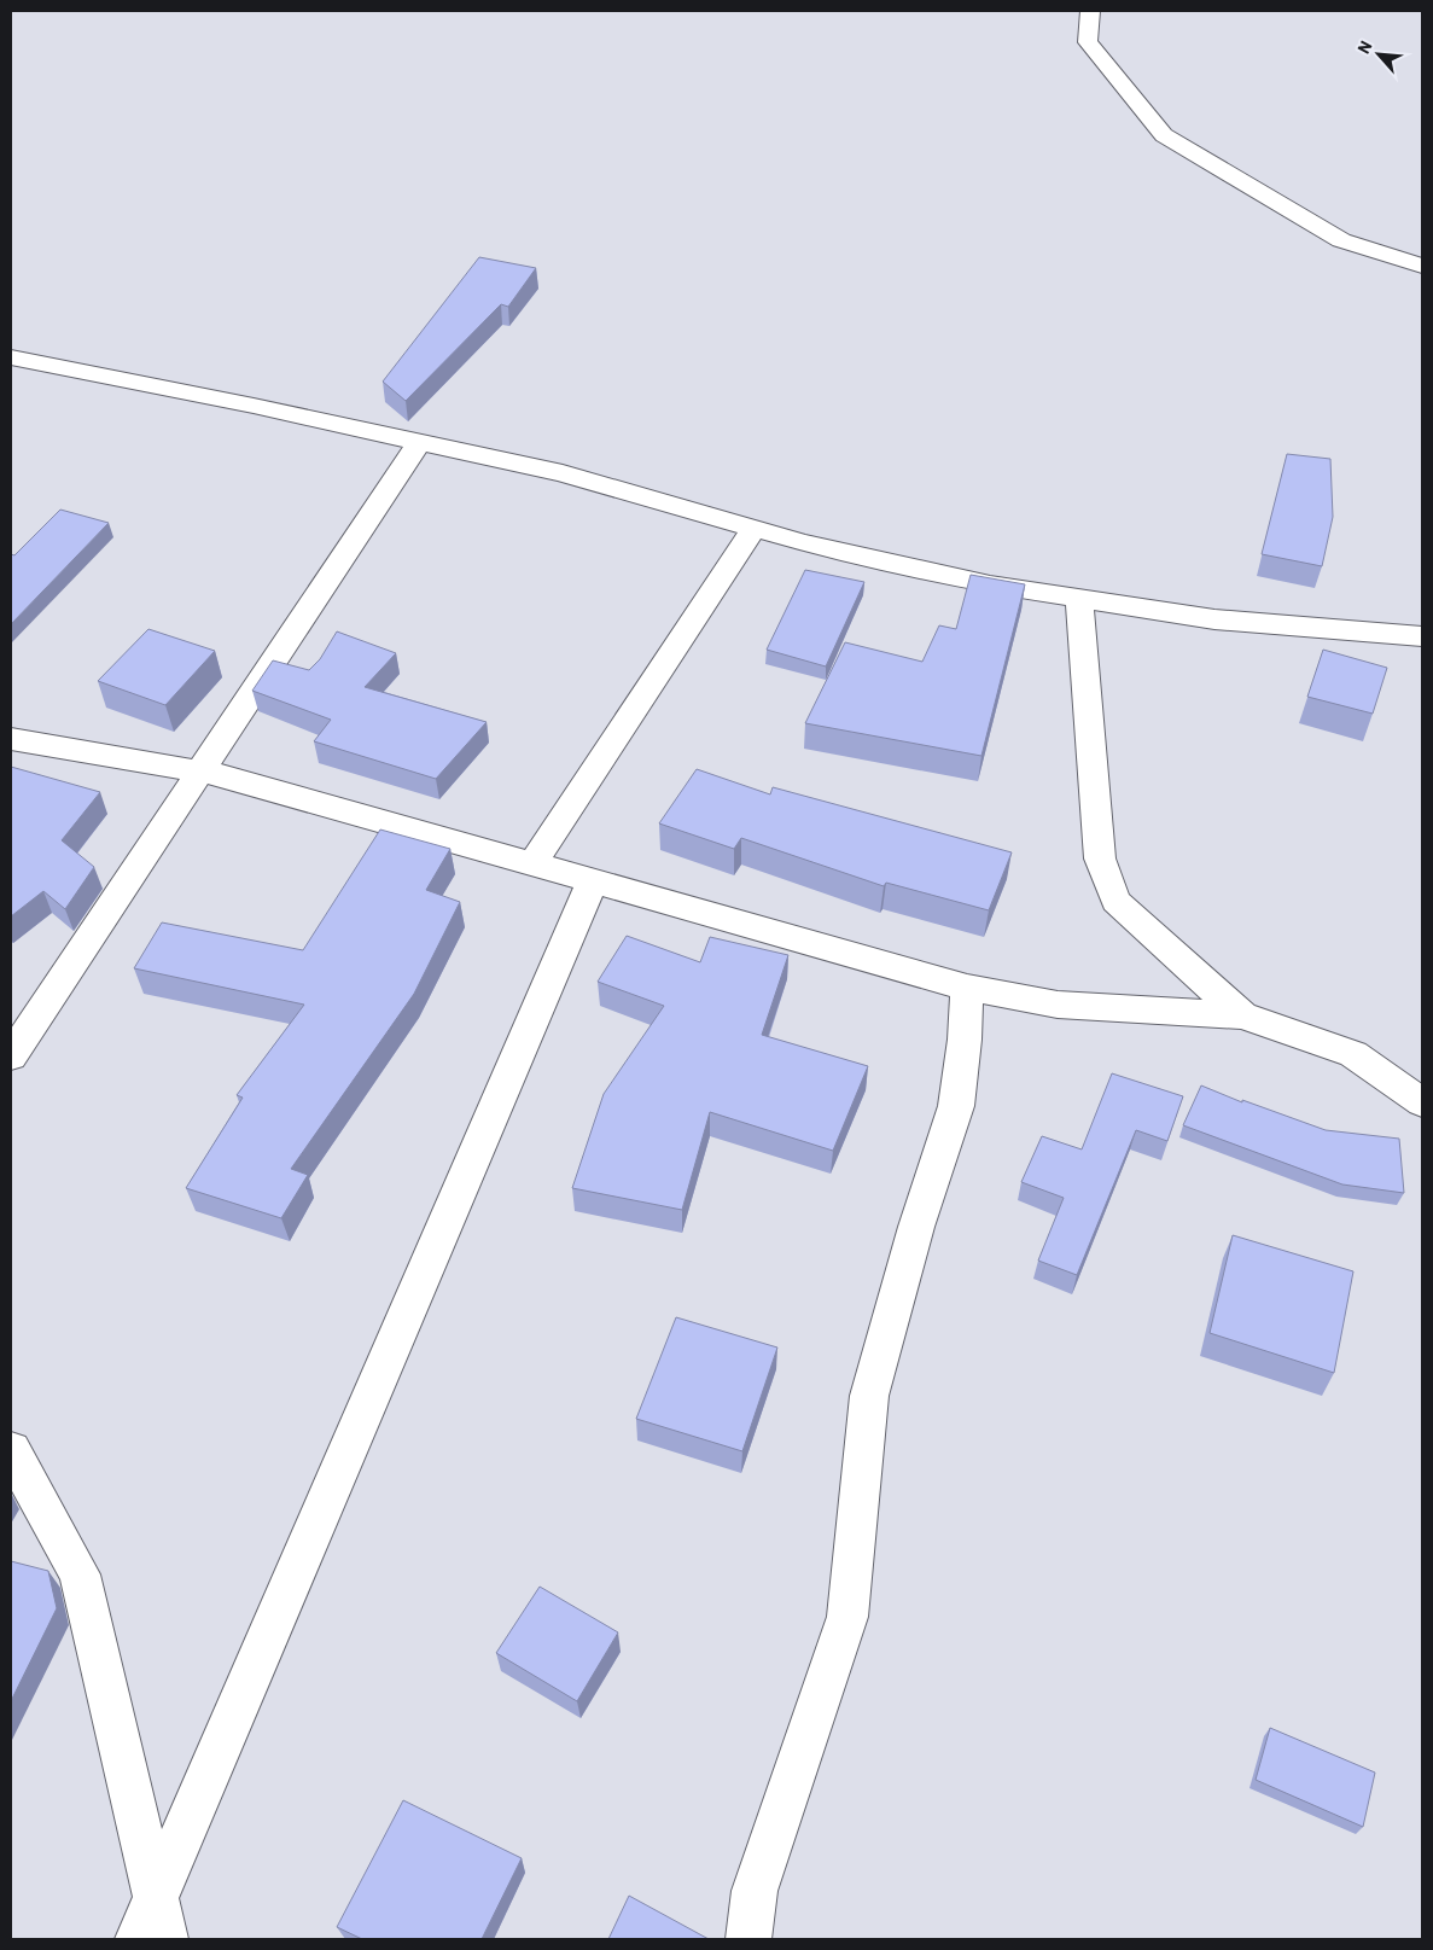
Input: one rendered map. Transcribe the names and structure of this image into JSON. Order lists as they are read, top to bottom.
{
  "north": "top left"
}
